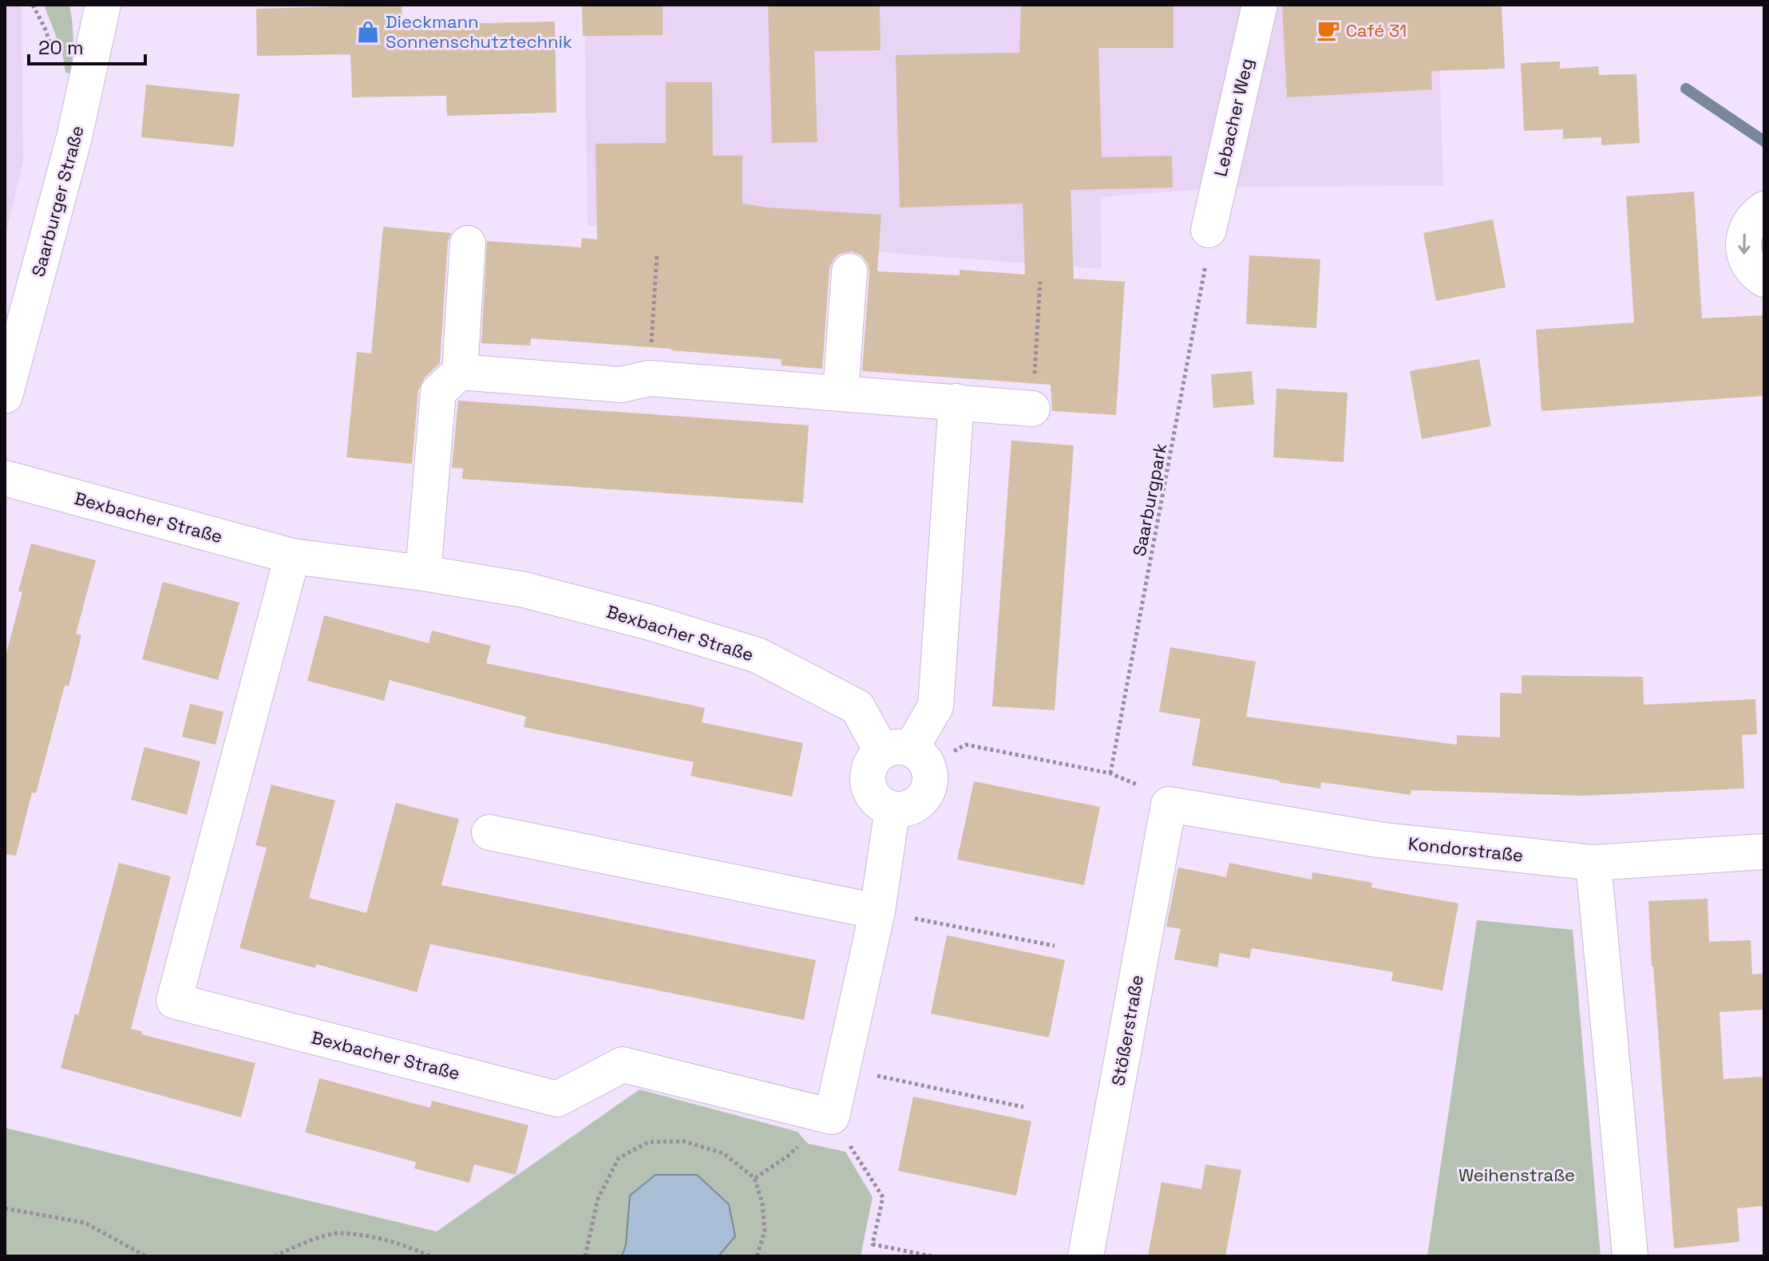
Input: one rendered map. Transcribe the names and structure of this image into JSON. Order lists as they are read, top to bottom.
{
  "streets": {
    "street": [
      "Lebacher Weg",
      "Saarburger Straße",
      "Bexbacher Straße",
      "Kondorstraße",
      "Stößerstraße"
    ],
    "path": ["Saarburgpark"]
  },
  "crossings": [
    ["Lebacher Weg", "Saarburgpark"],
    ["Kondorstraße", "Stößerstraße"]
  ],
  "parks": ["Weihenstraße"],
  "places": {
    "cafe": ["Café 31"],
    "shop": ["Dieckmann Sonnenschutztechnik"]
  },
  "scale_bar": "20 m"
}
